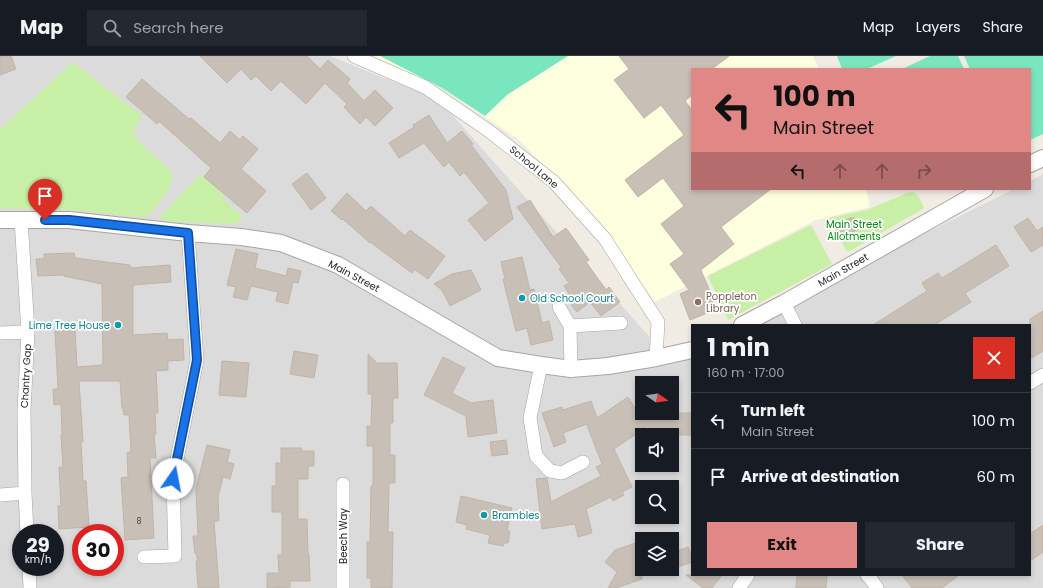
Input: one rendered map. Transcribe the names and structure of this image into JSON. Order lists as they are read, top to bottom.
{
  "streets": {
    "street": [
      "School Lane",
      "Main Street",
      "Chantry Gap",
      "Beech Way"
    ]
  },
  "crossings": [
    ["School Lane", "Main Street"],
    ["Main Street", "Chantry Gap"]
  ],
  "parks": ["Main Street Allotments"],
  "places": [
    "Old School Court",
    "Poppleton Library",
    "Lime Tree House",
    "Brambles"
  ],
  "house_numbers": ["8"],
  "north": "right",
  "page": {
    "header": "Map",
    "search": "Search here",
    "nav": ["Map", "Layers", "Share"],
    "turn": ["100 m", "Main Street"],
    "heading": ["1 min", "160 m · 17:00"],
    "list": [
      {
        "name": "Turn left",
        "note": "Main Street",
        "value": "100 m"
      },
      {
        "name": "Arrive at destination",
        "value": "60 m"
      }
    ],
    "buttons": ["Exit", "Share"],
    "speed": "29 km/h",
    "limit": "30"
  }
}
